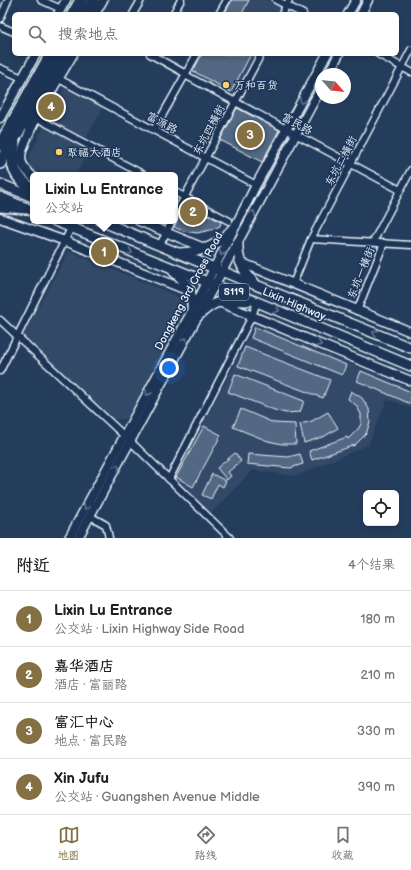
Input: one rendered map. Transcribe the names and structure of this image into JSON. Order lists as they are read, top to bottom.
{
  "streets": {
    "main road": ["S119", "Lixin Highway"],
    "street": [
      "富源路",
      "富民路",
      "东坑四横街",
      "东坑二横街",
      "东坑一横街",
      "Dongkeng 3rd Cross Road"
    ]
  },
  "crossings": [
    ["富源路", "东坑四横街"],
    ["富源路", "Dongkeng 3rd Cross Road"],
    ["富民路", "东坑四横街"],
    ["富民路", "东坑二横街"],
    ["富民路", "东坑一横街"],
    ["富民路", "Dongkeng 3rd Cross Road"],
    ["Dongkeng 3rd Cross Road", "Lixin Highway"]
  ],
  "places": ["万和百货", "聚福大酒店"],
  "north": "bottom right",
  "page": {
    "search": "搜索地点",
    "pins": [
      "4",
      "3",
      "2",
      "1"
    ],
    "popup": ["Lixin Lu Entrance", "公交站"],
    "heading": ["附近", "4个结果"],
    "list": [
      {
        "mark": "1",
        "name": "Lixin Lu Entrance",
        "note": "公交站 · Lixin Highway Side Road",
        "value": "180 m"
      },
      {
        "mark": "2",
        "name": "嘉华酒店",
        "note": "酒店 · 富丽路",
        "value": "210 m"
      },
      {
        "mark": "3",
        "name": "富汇中心",
        "note": "地点 · 富民路",
        "value": "330 m"
      },
      {
        "mark": "4",
        "name": "Xin Jufu",
        "note": "公交站 · Guangshen Avenue Middle",
        "value": "390 m"
      }
    ],
    "nav": ["地图", "路线", "收藏"]
  }
}
